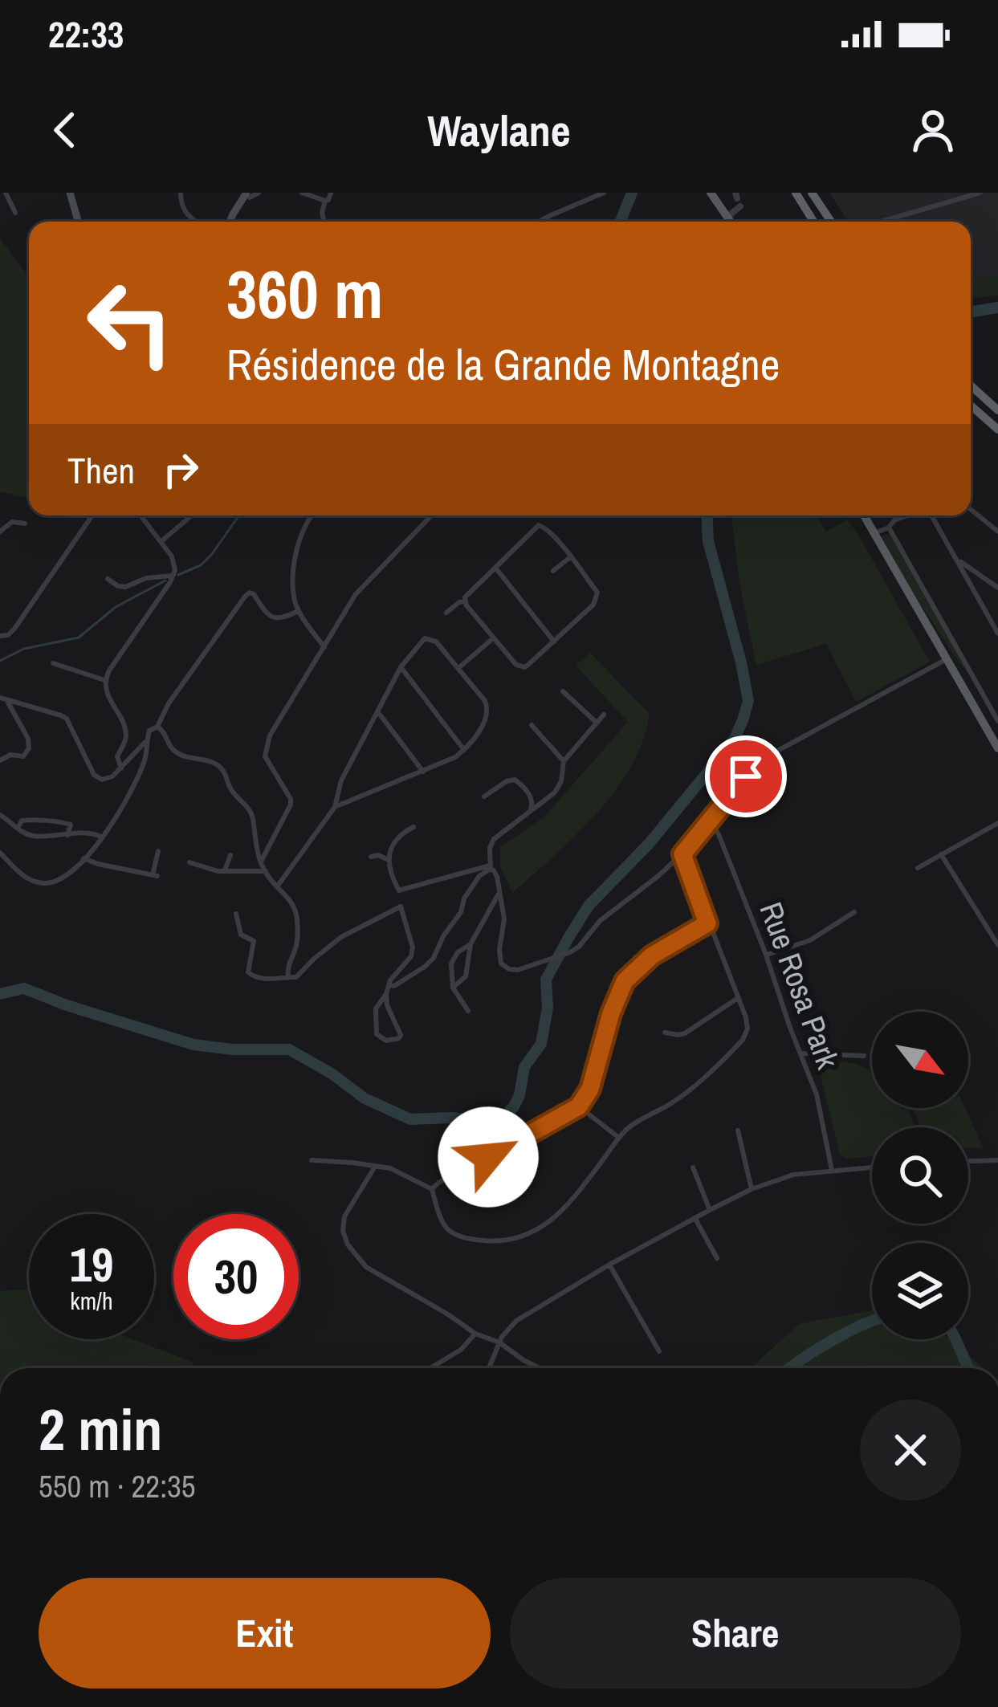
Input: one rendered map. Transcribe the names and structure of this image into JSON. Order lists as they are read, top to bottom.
{
  "streets": {
    "street": ["Rue Rosa Park"]
  },
  "north": "bottom right",
  "page": {
    "status": "22:33",
    "header": "Waylane",
    "turn": ["360 m", "Résidence de la Grande Montagne"],
    "then": "Then",
    "speed": "19 km/h",
    "limit": "30",
    "heading": ["2 min", "550 m · 22:35"],
    "buttons": ["Exit", "Share"]
  }
}
